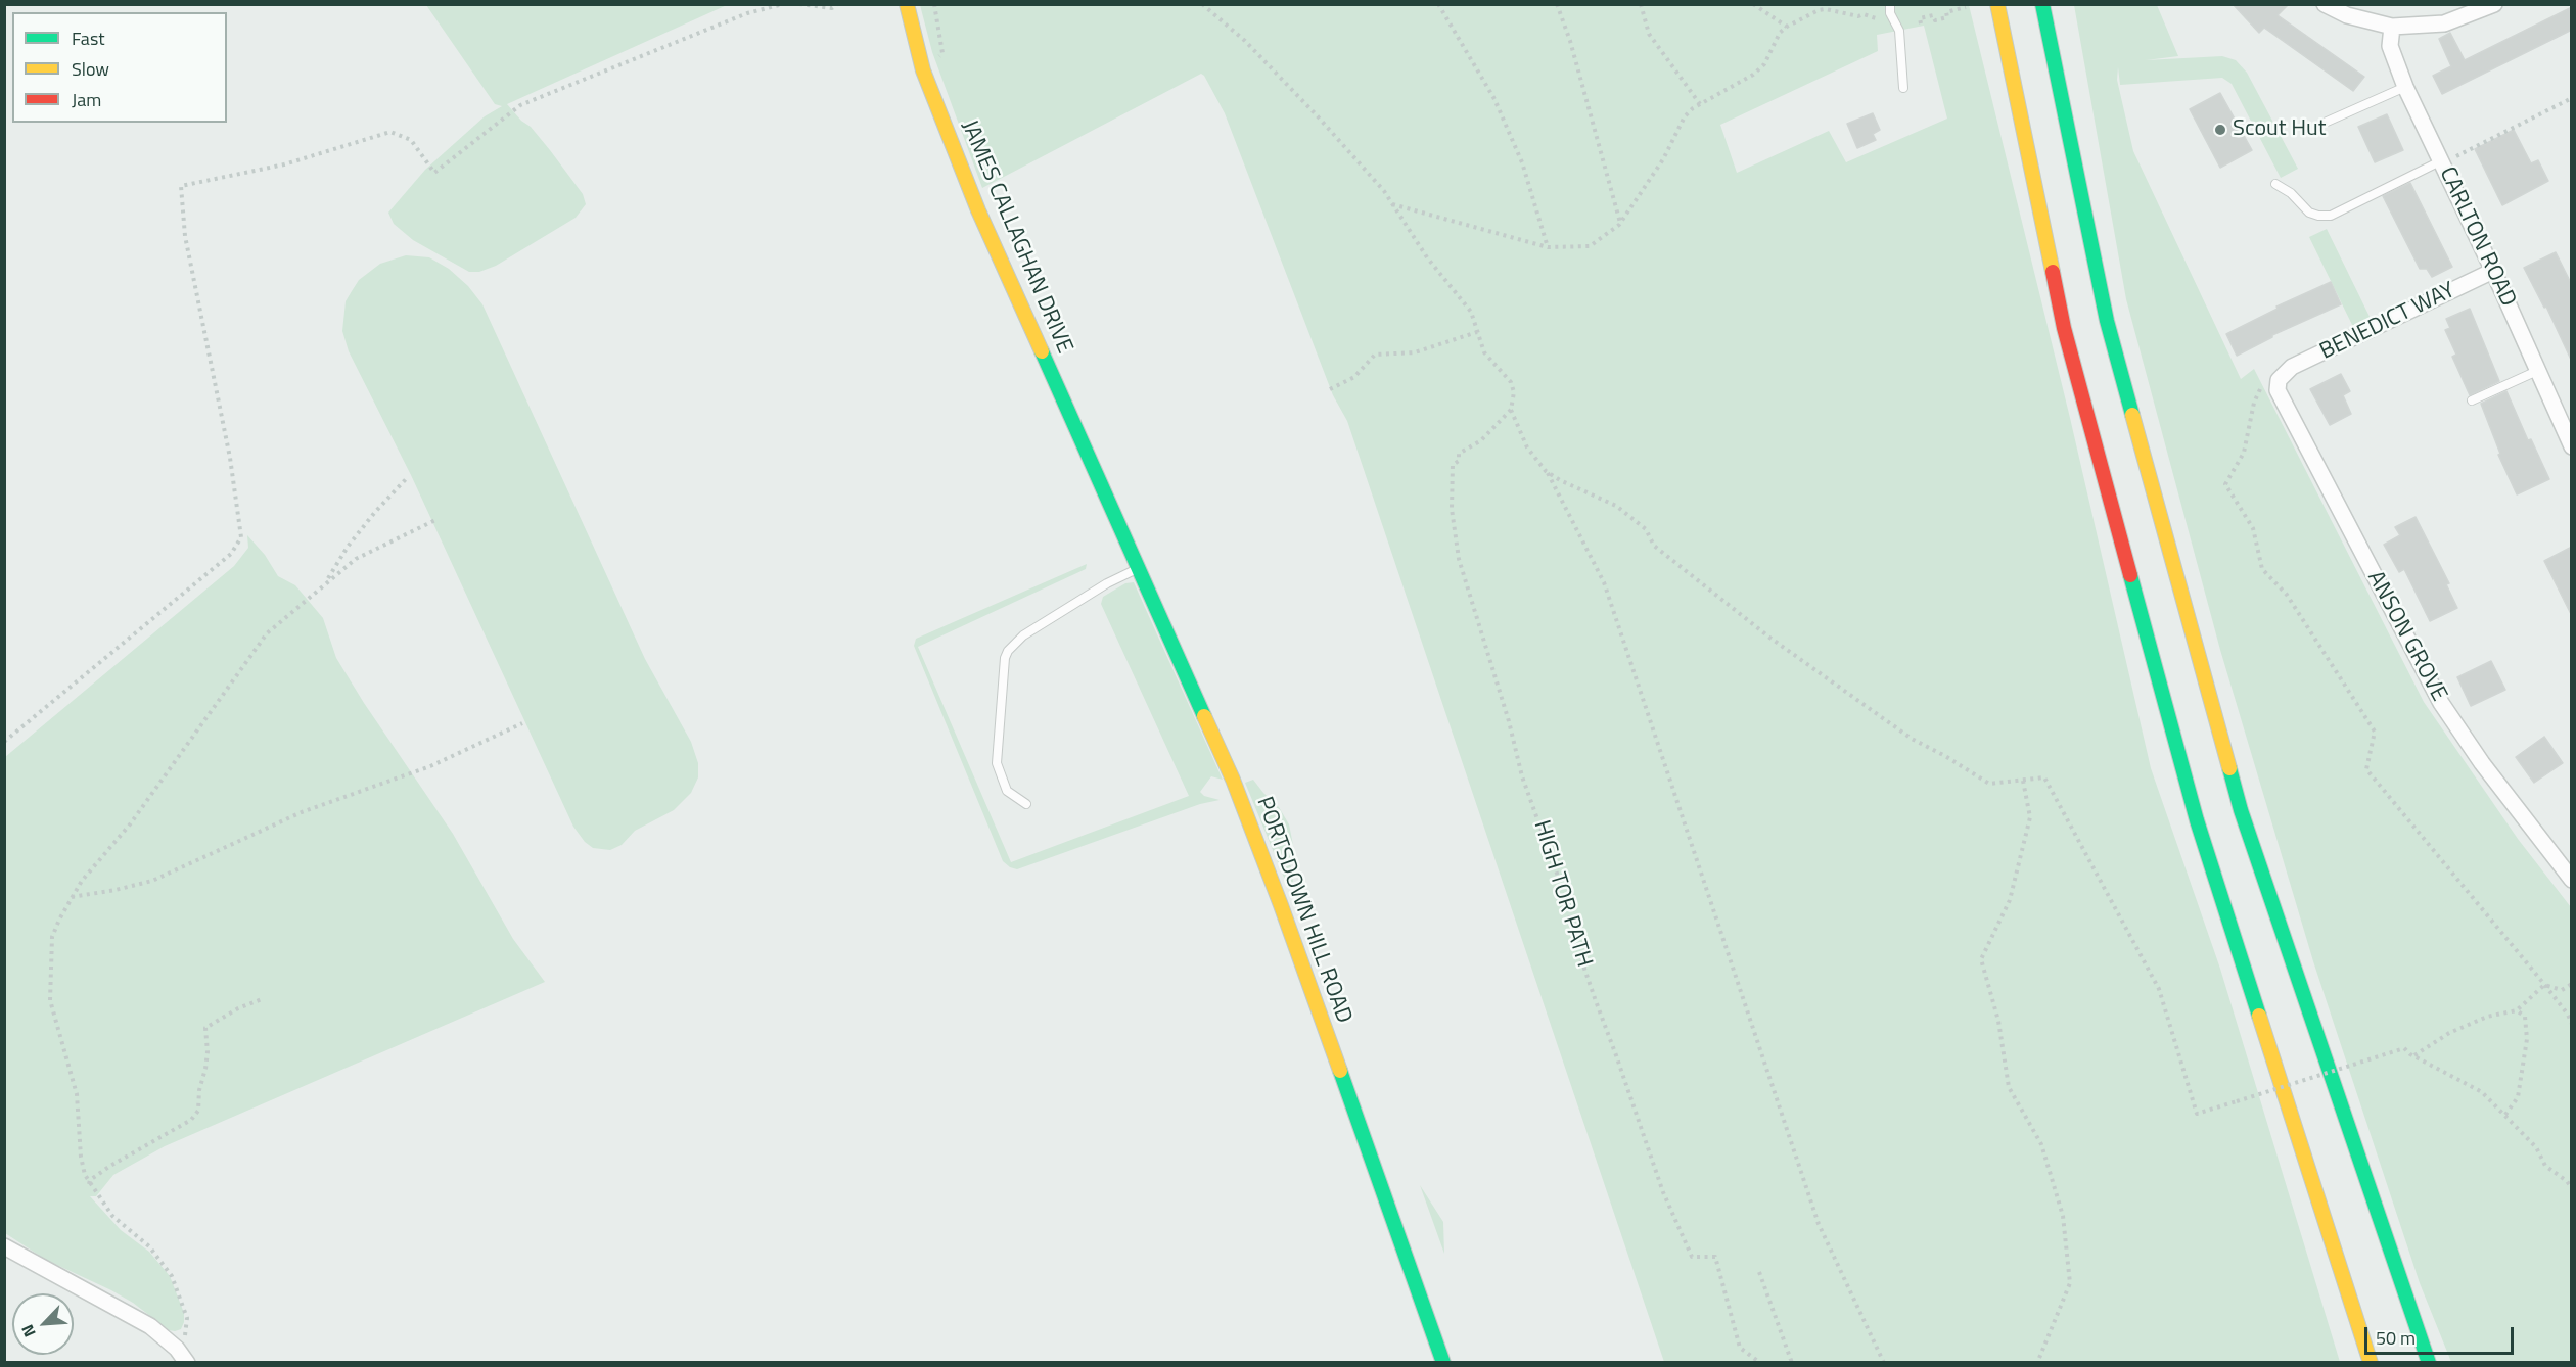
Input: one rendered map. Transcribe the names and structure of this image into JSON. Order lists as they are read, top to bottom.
{
  "streets": {
    "main road": ["JAMES CALLAGHAN DRIVE", "PORTSDOWN HILL ROAD"],
    "street": ["CARLTON ROAD", "BENEDICT WAY", "ANSON GROVE"],
    "path": ["HIGH TOR PATH"]
  },
  "crossings": [
    ["JAMES CALLAGHAN DRIVE", "PORTSDOWN HILL ROAD"],
    ["CARLTON ROAD", "BENEDICT WAY"],
    ["BENEDICT WAY", "ANSON GROVE"]
  ],
  "places": ["Scout Hut"],
  "legend": ["Fast", "Slow", "Jam"],
  "scale_bar": "50 m",
  "north": "bottom left"
}
